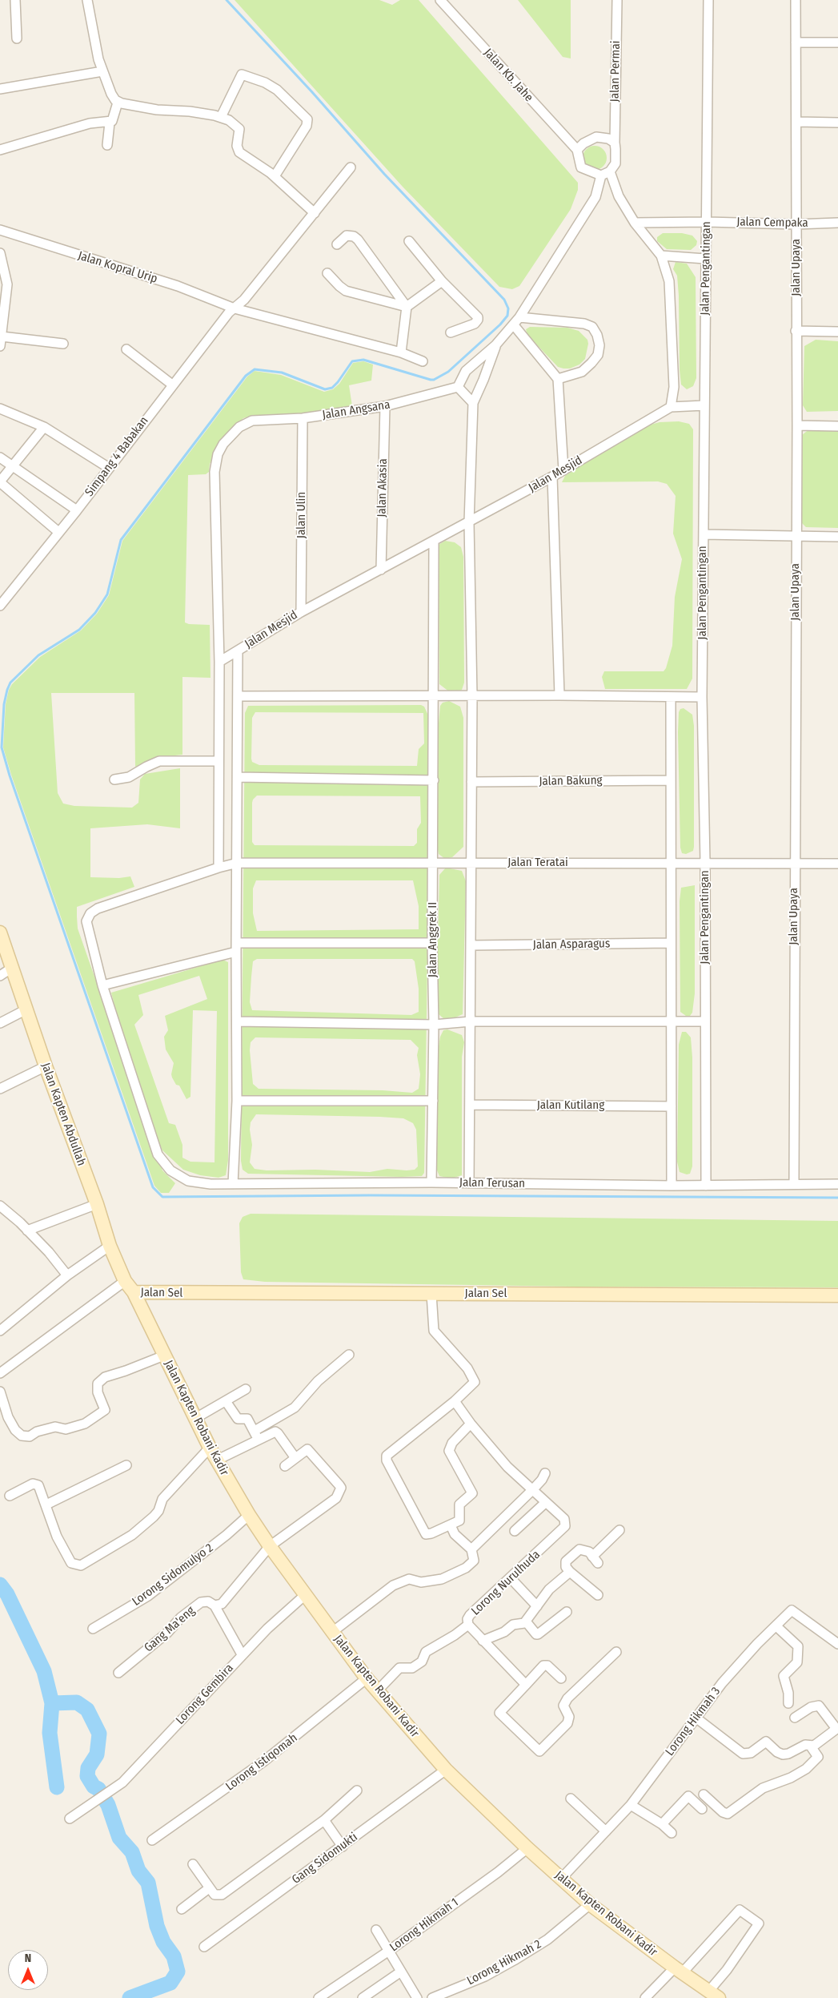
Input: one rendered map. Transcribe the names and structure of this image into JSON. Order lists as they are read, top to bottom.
{
  "streets": {
    "main road": ["Jalan Kapten Abdullah", "Jalan Sel", "Jalan Kapten Robani Kadir"],
    "street": [
      "Jalan Permai",
      "Jalan Kb. Jahe",
      "Jalan Cempaka",
      "Jalan Kopral Urip",
      "Jalan Upaya",
      "Jalan Pengantingan",
      "Jalan Angsana",
      "Simpang 4 Babakan",
      "Jalan Mesjid",
      "Jalan Akasia",
      "Jalan Ulin",
      "Jalan Bakung",
      "Jalan Teratai",
      "Jalan Anggrek II",
      "Jalan Asparagus",
      "Jalan Kutilang",
      "Jalan Terusan",
      "Lorong Sidomulyo 2",
      "Lorong Nurulhuda",
      "Gang Ma'eng",
      "Lorong Gembira",
      "Lorong Hikmah 3",
      "Lorong Istiqomah",
      "Gang Sidomukti",
      "Lorong Hikmah 1",
      "Lorong Hikmah 2"
    ]
  },
  "crossings": [
    ["Jalan Permai", "Jalan Kb. Jahe"],
    ["Jalan Cempaka", "Jalan Upaya"],
    ["Jalan Cempaka", "Jalan Pengantingan"],
    ["Jalan Kopral Urip", "Simpang 4 Babakan"],
    ["Jalan Upaya", "Jalan Teratai"],
    ["Jalan Upaya", "Jalan Terusan"],
    ["Jalan Pengantingan", "Jalan Teratai"],
    ["Jalan Pengantingan", "Jalan Terusan"],
    ["Jalan Angsana", "Jalan Mesjid"],
    ["Jalan Angsana", "Jalan Akasia"],
    ["Jalan Angsana", "Jalan Ulin"],
    ["Jalan Angsana", "Jalan Teratai"],
    ["Jalan Mesjid", "Jalan Akasia"],
    ["Jalan Mesjid", "Jalan Ulin"],
    ["Jalan Mesjid", "Jalan Anggrek II"],
    ["Jalan Teratai", "Jalan Anggrek II"],
    ["Jalan Teratai", "Jalan Terusan"],
    ["Jalan Anggrek II", "Jalan Terusan"],
    ["Jalan Kapten Abdullah", "Jalan Sel"],
    ["Jalan Kapten Abdullah", "Jalan Kapten Robani Kadir"],
    ["Jalan Sel", "Jalan Kapten Robani Kadir"],
    ["Jalan Kapten Robani Kadir", "Lorong Sidomulyo 2"],
    ["Jalan Kapten Robani Kadir", "Lorong Nurulhuda"],
    ["Jalan Kapten Robani Kadir", "Lorong Gembira"],
    ["Jalan Kapten Robani Kadir", "Lorong Hikmah 3"],
    ["Jalan Kapten Robani Kadir", "Lorong Istiqomah"],
    ["Jalan Kapten Robani Kadir", "Gang Sidomukti"],
    ["Jalan Kapten Robani Kadir", "Lorong Hikmah 1"],
    ["Jalan Kapten Robani Kadir", "Lorong Hikmah 2"]
  ],
  "north": "top"
}
